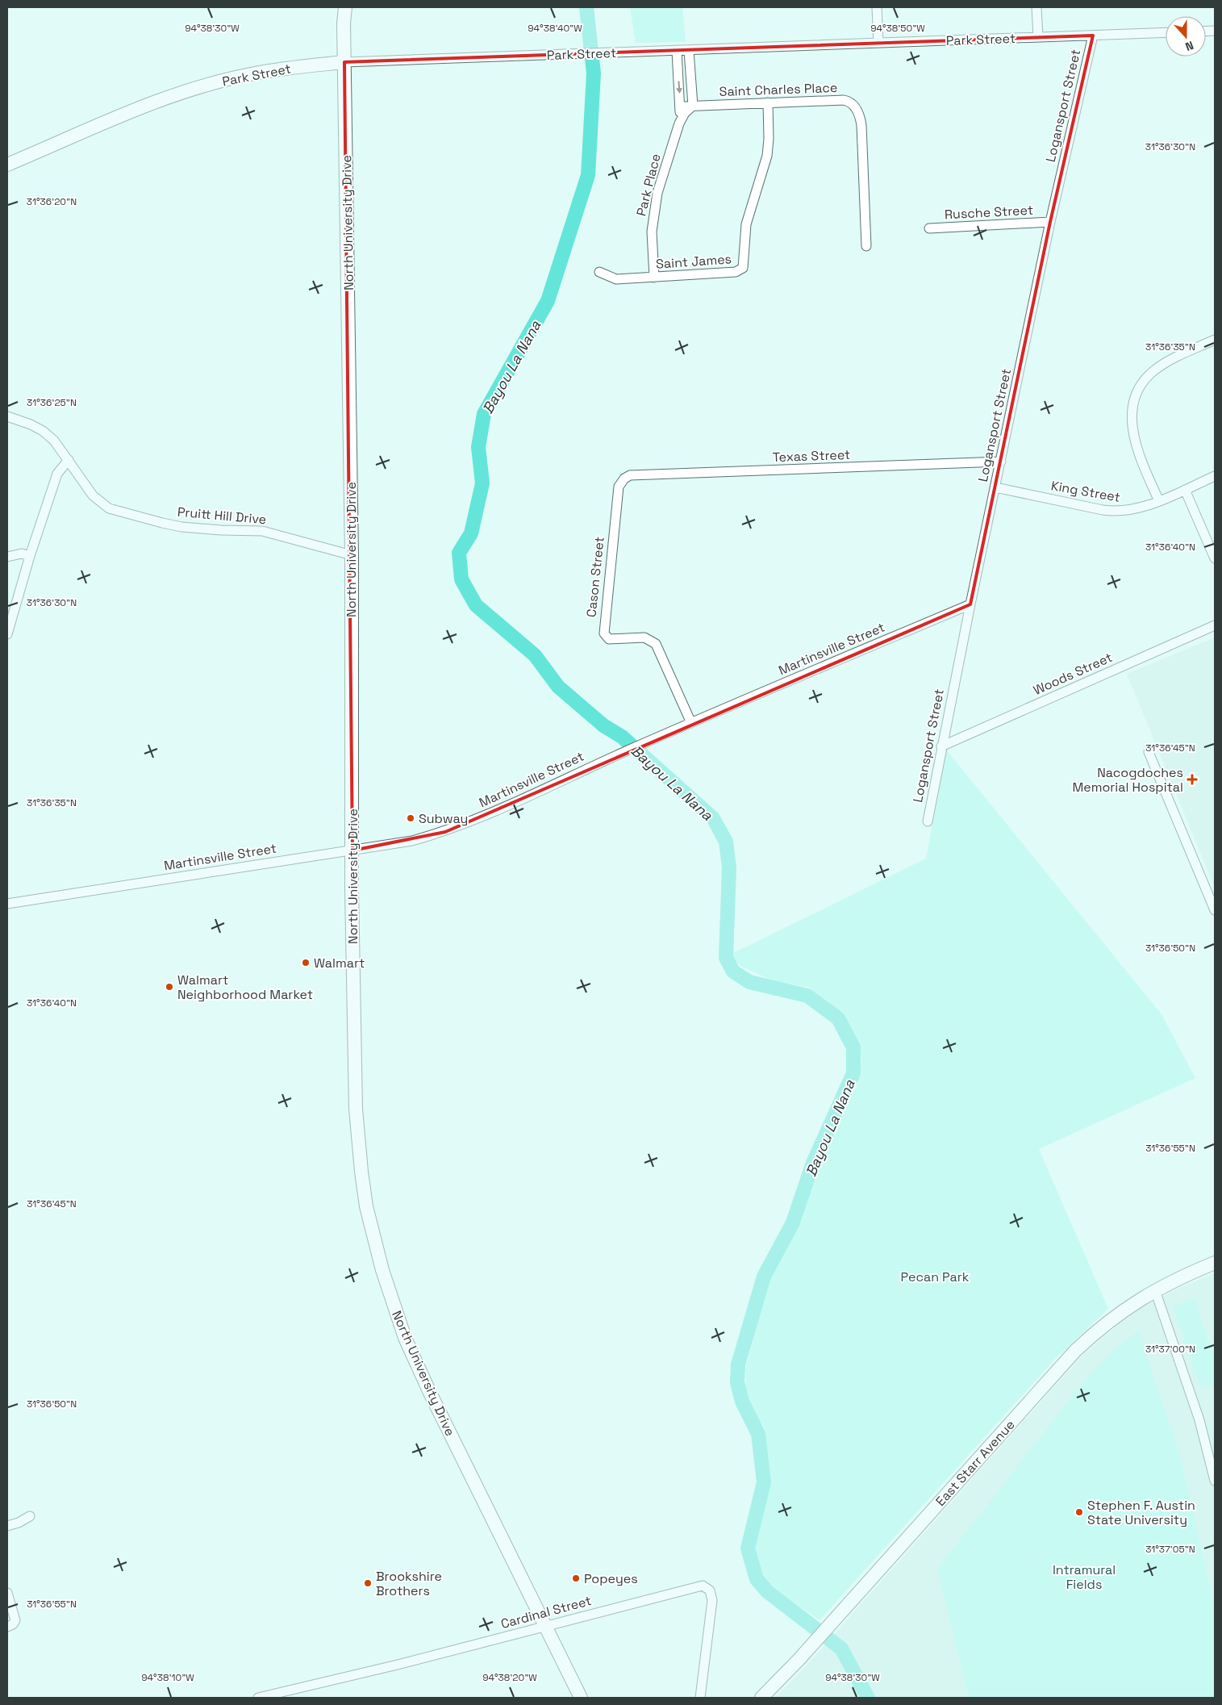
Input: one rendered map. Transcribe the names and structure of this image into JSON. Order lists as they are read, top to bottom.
{
  "streets": {
    "main road": ["Park Street", "North University Drive", "East Starr Avenue"],
    "street": [
      "Saint Charles Place",
      "Logansport Street",
      "Park Place",
      "Rusche Street",
      "Saint James",
      "Texas Street",
      "King Street",
      "Pruitt Hill Drive",
      "Cason Street",
      "Martinsville Street",
      "Woods Street",
      "Cardinal Street"
    ]
  },
  "crossings": [
    ["Park Street", "Logansport Street"],
    ["Park Street", "Park Place"],
    ["Park Street", "North University Drive"],
    ["Saint Charles Place", "Park Place"],
    ["Saint Charles Place", "Saint James"],
    ["Logansport Street", "Rusche Street"],
    ["Logansport Street", "Texas Street"],
    ["Logansport Street", "King Street"],
    ["Logansport Street", "Martinsville Street"],
    ["Logansport Street", "Woods Street"],
    ["Park Place", "Saint James"],
    ["North University Drive", "Pruitt Hill Drive"],
    ["North University Drive", "Martinsville Street"],
    ["North University Drive", "Cardinal Street"],
    ["Texas Street", "Cason Street"],
    ["Cason Street", "Martinsville Street"]
  ],
  "water": ["Bayou La Nana"],
  "parks": ["Pecan Park", "Intramural Fields"],
  "places": {
    "health": ["Nacogdoches Memorial Hospital"],
    "other": [
      "Subway",
      "Walmart",
      "Walmart Neighborhood Market",
      "Stephen F. Austin State University",
      "Popeyes",
      "Brookshire Brothers"
    ]
  },
  "north": "bottom",
  "coordinates": [
    "94°38'30\"W",
    "94°38'40\"W",
    "94°38'50\"W",
    "31°36'30\"N",
    "31°36'20\"N",
    "31°36'35\"N",
    "31°36'25\"N",
    "31°36'40\"N",
    "31°36'45\"N",
    "31°36'50\"N",
    "31°36'55\"N",
    "31°37'00\"N",
    "31°37'05\"N",
    "94°38'10\"W",
    "94°38'20\"W"
  ]
}
